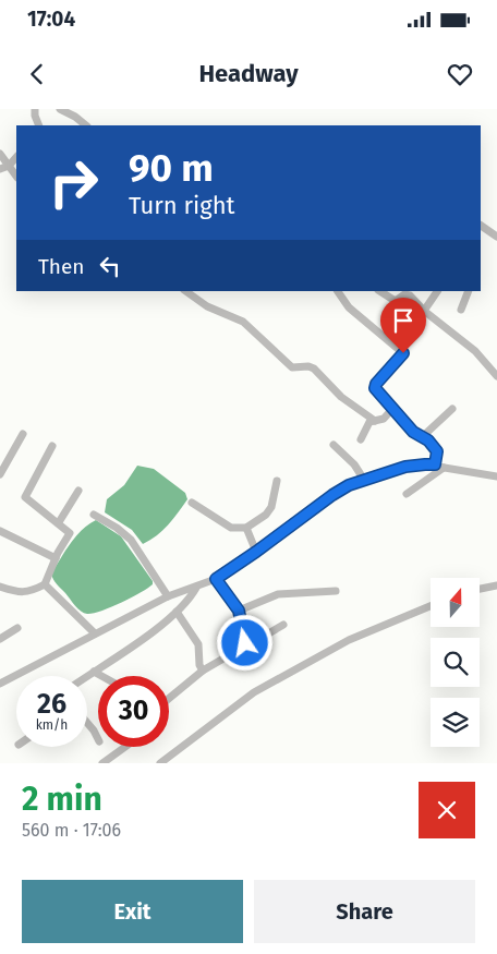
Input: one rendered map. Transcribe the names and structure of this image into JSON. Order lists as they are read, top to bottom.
{
  "north": "top",
  "page": {
    "status": "17:04",
    "header": "Headway",
    "turn": ["90 m", "Turn right"],
    "then": "Then",
    "speed": "26 km/h",
    "limit": "30",
    "heading": ["2 min", "560 m · 17:06"],
    "buttons": ["Exit", "Share"]
  }
}
